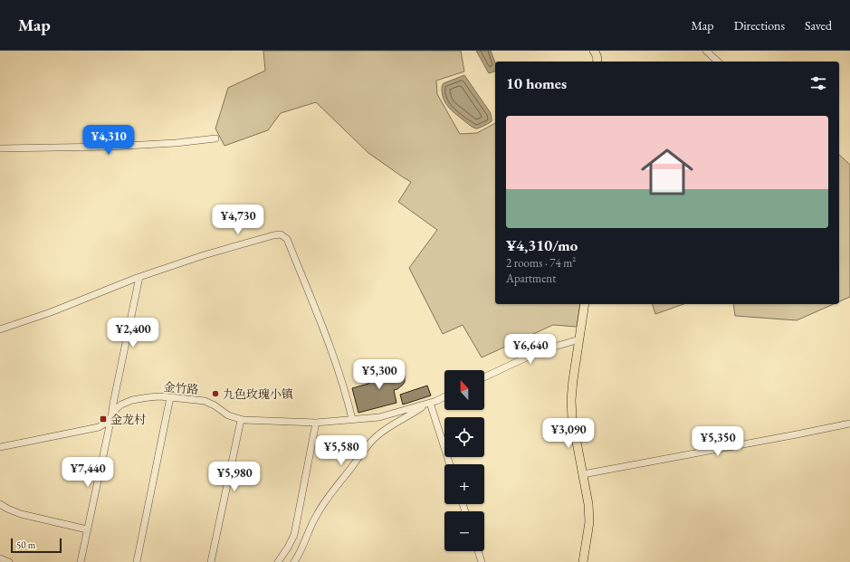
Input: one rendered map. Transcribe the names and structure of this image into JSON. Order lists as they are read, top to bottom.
{
  "streets": {
    "street": ["金竹路"]
  },
  "places": {
    "other": ["九色玫瑰小镇"],
    "transit": ["金龙村"]
  },
  "scale_bar": "50 m",
  "north": "top",
  "page": {
    "header": "Map",
    "nav": ["Map", "Directions", "Saved"],
    "heading": "10 homes",
    "list": [
      {
        "name": "¥4,310/mo",
        "note": "2 rooms · 74 m² · Apartment"
      }
    ],
    "price": [
      "¥4,310",
      "¥4,730",
      "¥2,400",
      "¥6,640",
      "¥5,300",
      "¥3,090",
      "¥5,350",
      "¥5,580",
      "¥7,440",
      "¥5,980"
    ],
    "map_buttons": ["+", "−"],
    "scale": "50 m"
  }
}
